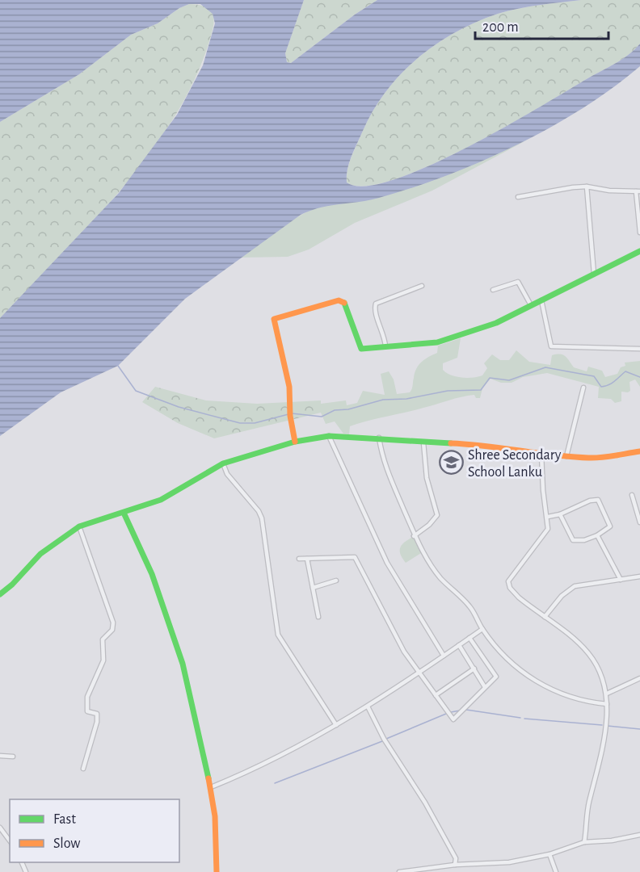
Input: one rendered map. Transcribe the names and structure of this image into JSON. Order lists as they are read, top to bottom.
{
  "places": {
    "school or university": ["Shree Secondary School Lanku"]
  },
  "legend": ["Fast", "Slow"],
  "scale_bar": "200 m"
}
